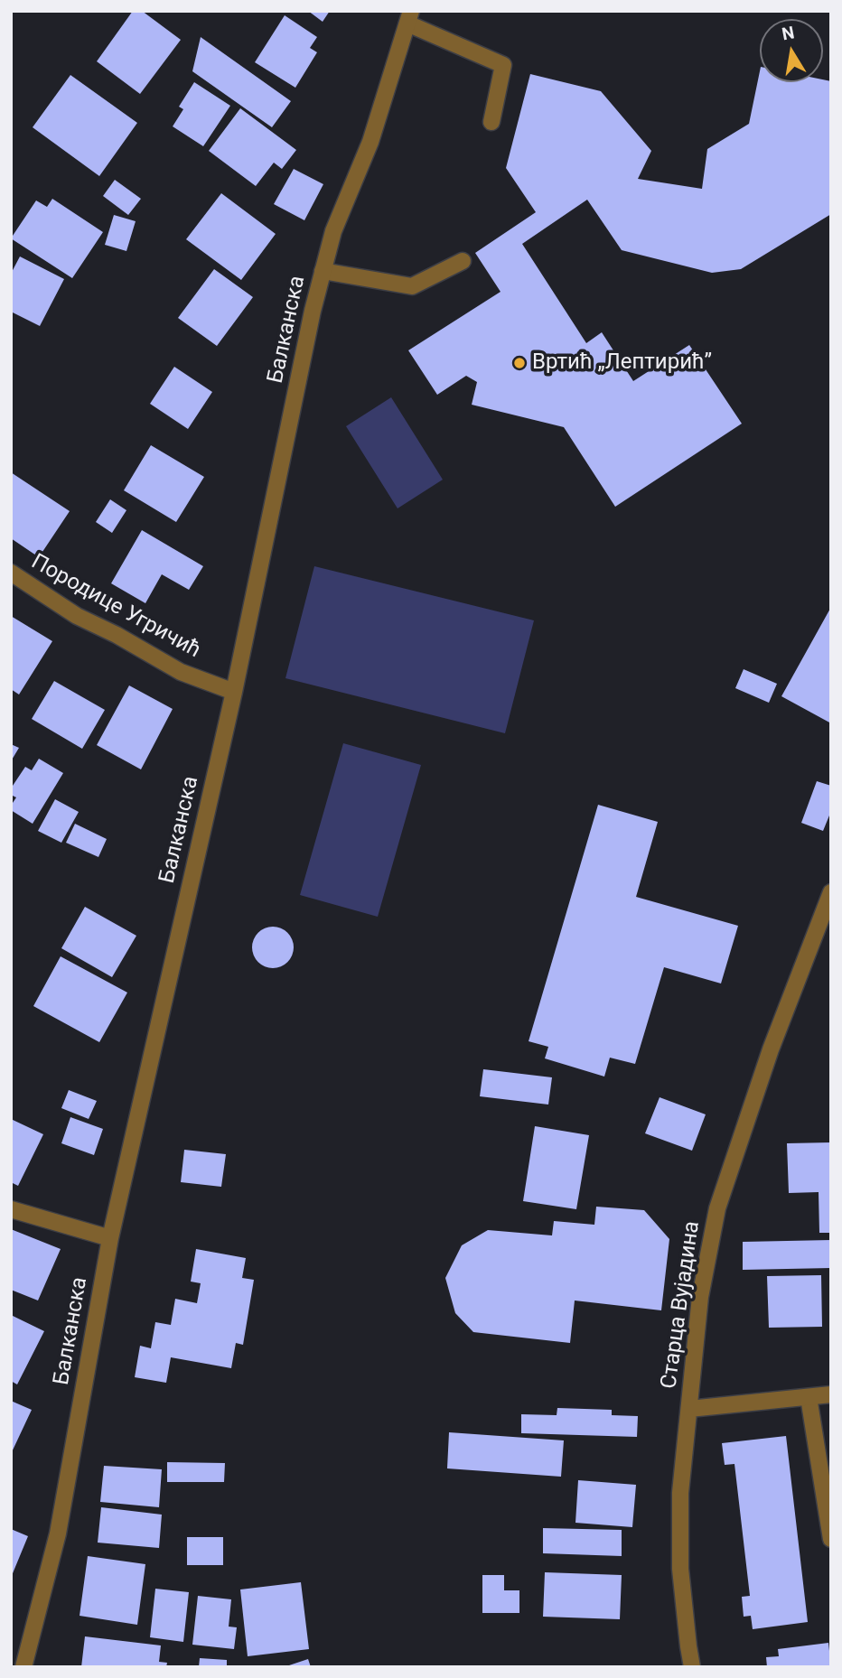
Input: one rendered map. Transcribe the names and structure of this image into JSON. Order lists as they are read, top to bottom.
{
  "streets": {
    "street": ["Балканска", "Породице Угричић", "Старца Вујадина"]
  },
  "crossings": [
    ["Балканска", "Породице Угричић"]
  ],
  "places": ["Вртић „Лептирић”"],
  "north": "top"
}
